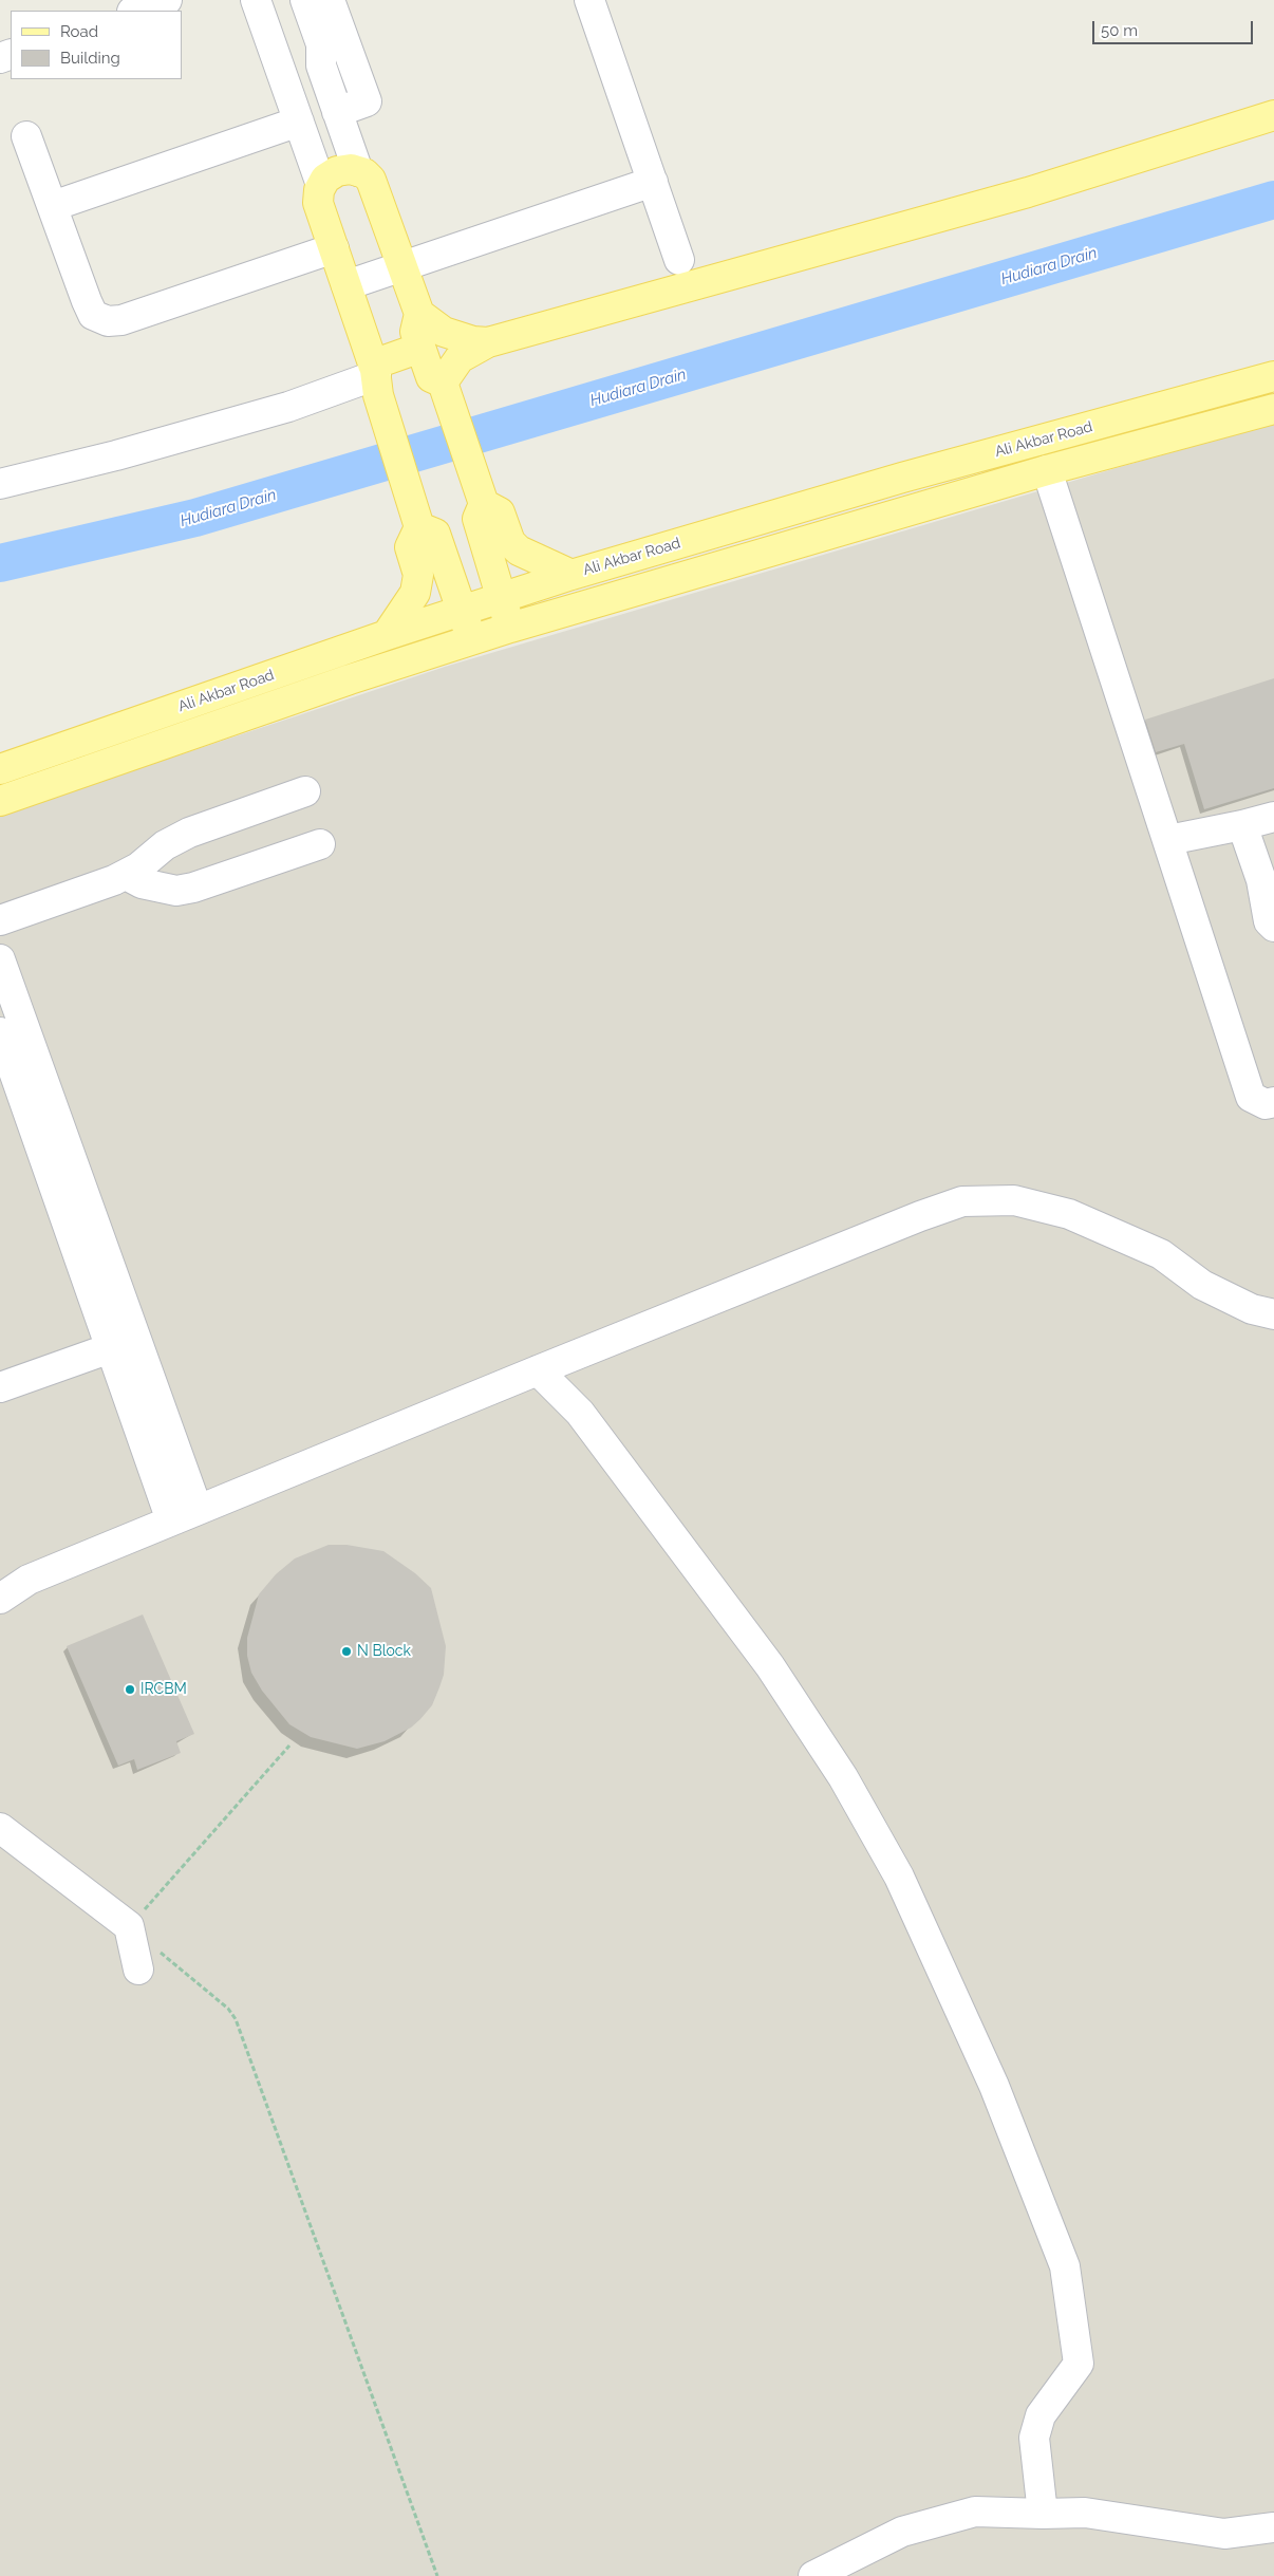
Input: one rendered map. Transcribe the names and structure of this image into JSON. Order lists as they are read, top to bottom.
{
  "streets": {
    "main road": ["Ali Akbar Road"]
  },
  "water": ["Hudiara Drain"],
  "places": ["N Block", "IRCBM"],
  "legend": ["Road", "Building"],
  "scale_bar": "50 m"
}
